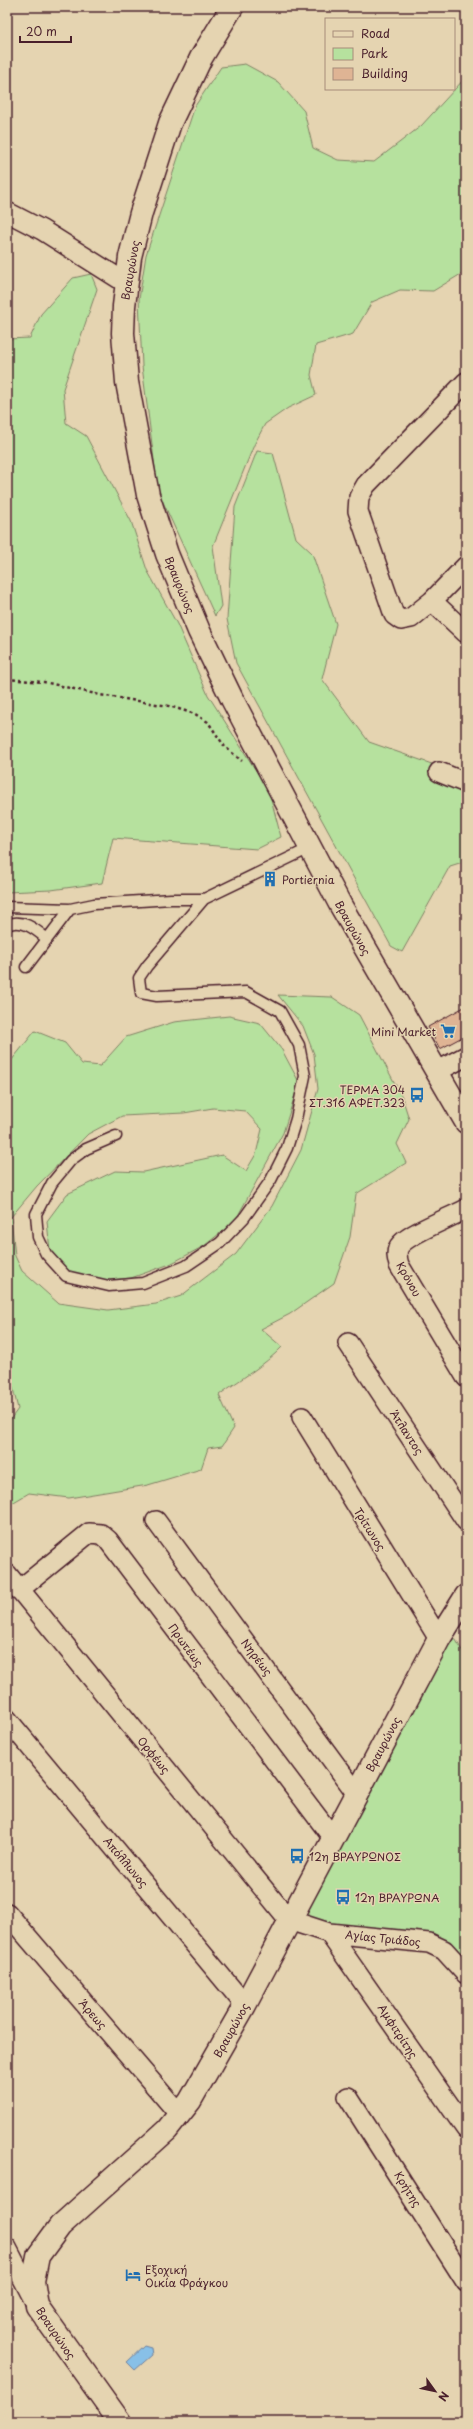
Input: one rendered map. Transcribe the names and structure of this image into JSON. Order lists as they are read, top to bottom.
{
  "streets": {
    "main road": ["Βραυρώνος"],
    "street": [
      "Κρόνου",
      "Άτλαντος",
      "Τρίτωνος",
      "Πρωτέως",
      "Νηρέως",
      "Ορφέως",
      "Απόλλωνος",
      "Αγίας Τριάδος",
      "Άρεως",
      "Αμφιτρίτης",
      "Κρήτης"
    ]
  },
  "crossings": [
    ["Βραυρώνος", "Τρίτωνος"],
    ["Βραυρώνος", "Πρωτέως"],
    ["Βραυρώνος", "Νηρέως"],
    ["Βραυρώνος", "Ορφέως"],
    ["Βραυρώνος", "Απόλλωνος"],
    ["Βραυρώνος", "Αγίας Τριάδος"],
    ["Βραυρώνος", "Άρεως"],
    ["Πρωτέως", "Ορφέως"],
    ["Ορφέως", "Αγίας Τριάδος"],
    ["Αγίας Τριάδος", "Αμφιτρίτης"]
  ],
  "places": {
    "building": ["Portiernia"],
    "supermarket": ["Mini Market"],
    "bus stop": ["ΤΕΡΜΑ 304 ΣΤ.316 ΑΦΕΤ.323", "12η ΒΡΑΥΡΩΝΟΣ", "12η ΒΡΑΥΡΩΝΑ"],
    "hotel": ["Εξοχική Οικία Φράγκου"]
  },
  "legend": ["Road", "Park", "Building"],
  "scale_bar": "20 m",
  "north": "bottom right"
}
